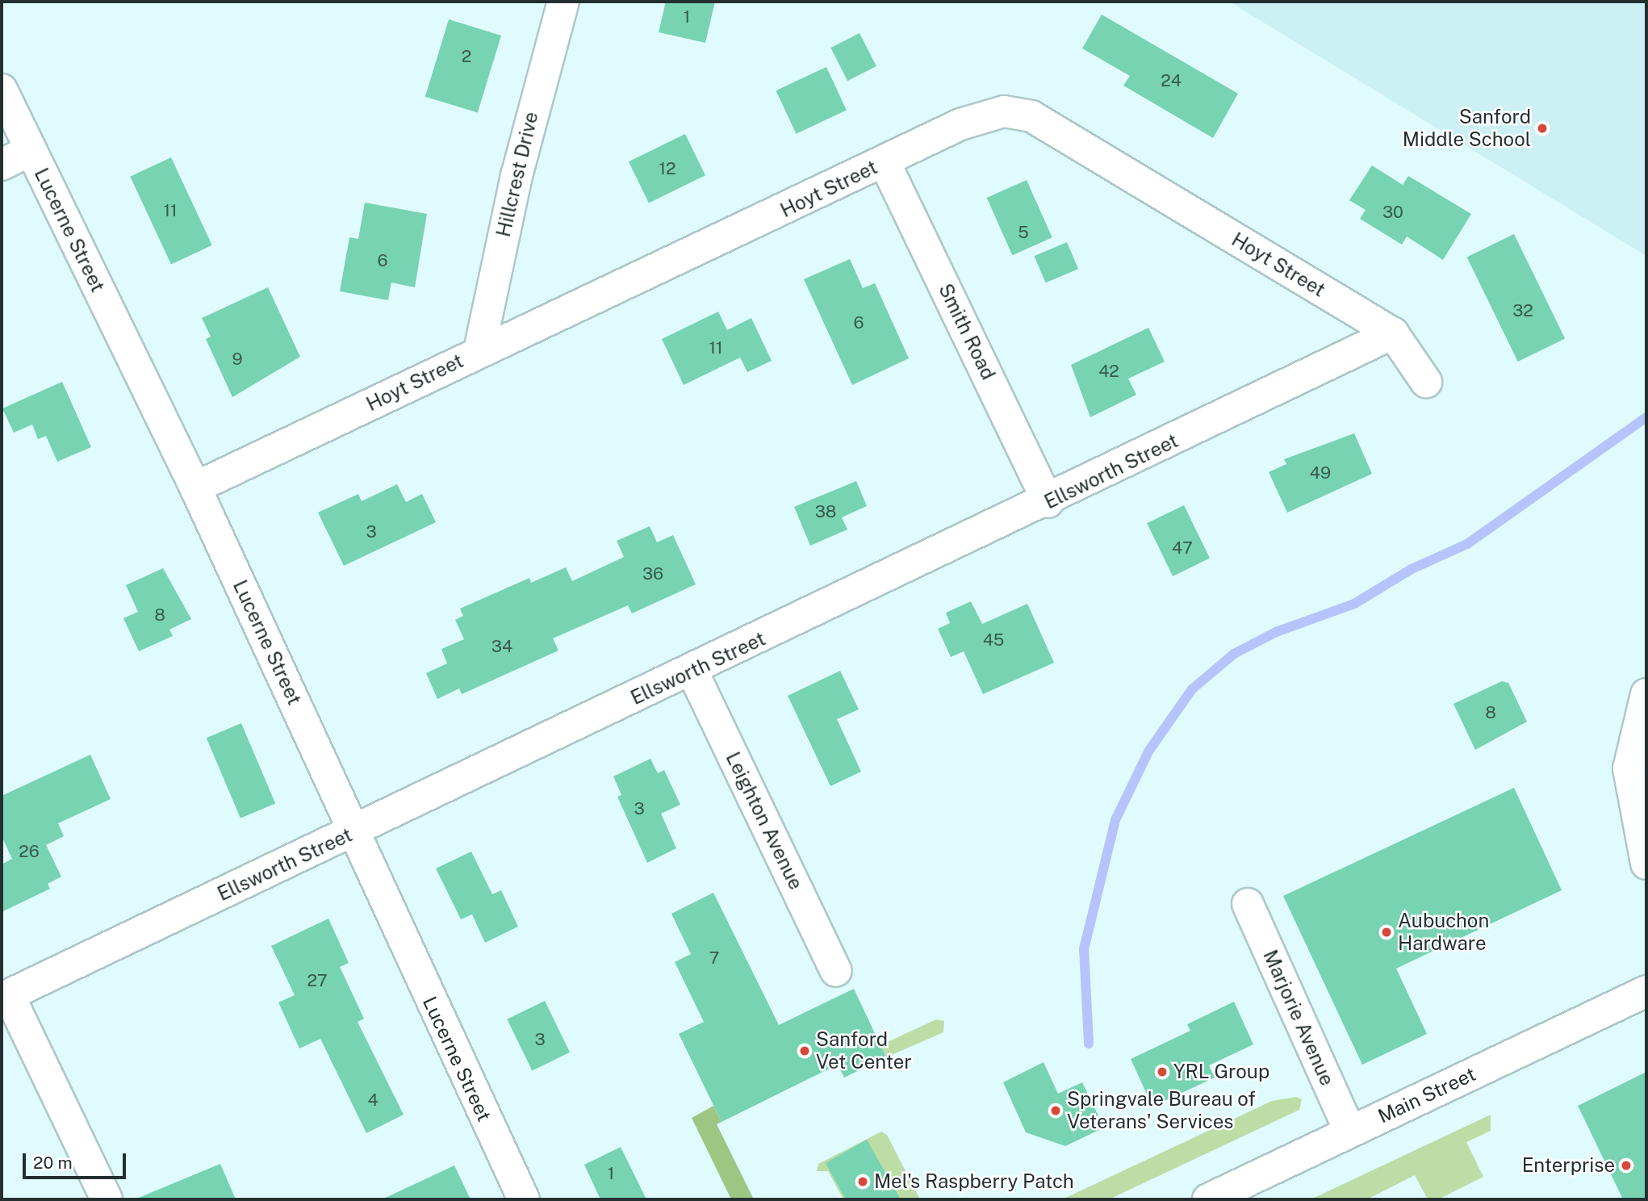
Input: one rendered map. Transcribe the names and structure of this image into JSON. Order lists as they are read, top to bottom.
{
  "streets": {
    "street": [
      "Hillcrest Drive",
      "Hoyt Street",
      "Lucerne Street",
      "Smith Road",
      "Ellsworth Street",
      "Leighton Avenue",
      "Marjorie Avenue",
      "Main Street"
    ]
  },
  "crossings": [
    ["Hillcrest Drive", "Hoyt Street"],
    ["Hoyt Street", "Lucerne Street"],
    ["Hoyt Street", "Smith Road"],
    ["Hoyt Street", "Ellsworth Street"],
    ["Lucerne Street", "Ellsworth Street"],
    ["Smith Road", "Ellsworth Street"],
    ["Ellsworth Street", "Leighton Avenue"],
    ["Marjorie Avenue", "Main Street"]
  ],
  "places": [
    "Sanford Middle School",
    "Aubuchon Hardware",
    "Sanford Vet Center",
    "YRL Group",
    "Springvale Bureau of Veterans' Services",
    "Enterprise",
    "Mel's Raspberry Patch"
  ],
  "house_numbers": [
    "1",
    "2",
    "24",
    "12",
    "11",
    "30",
    "5",
    "6",
    "32",
    "6",
    "11",
    "9",
    "42",
    "49",
    "38",
    "3",
    "47",
    "36",
    "8",
    "45",
    "34",
    "8",
    "3",
    "26",
    "7",
    "27",
    "3",
    "4",
    "1"
  ],
  "scale_bar": "20 m"
}
